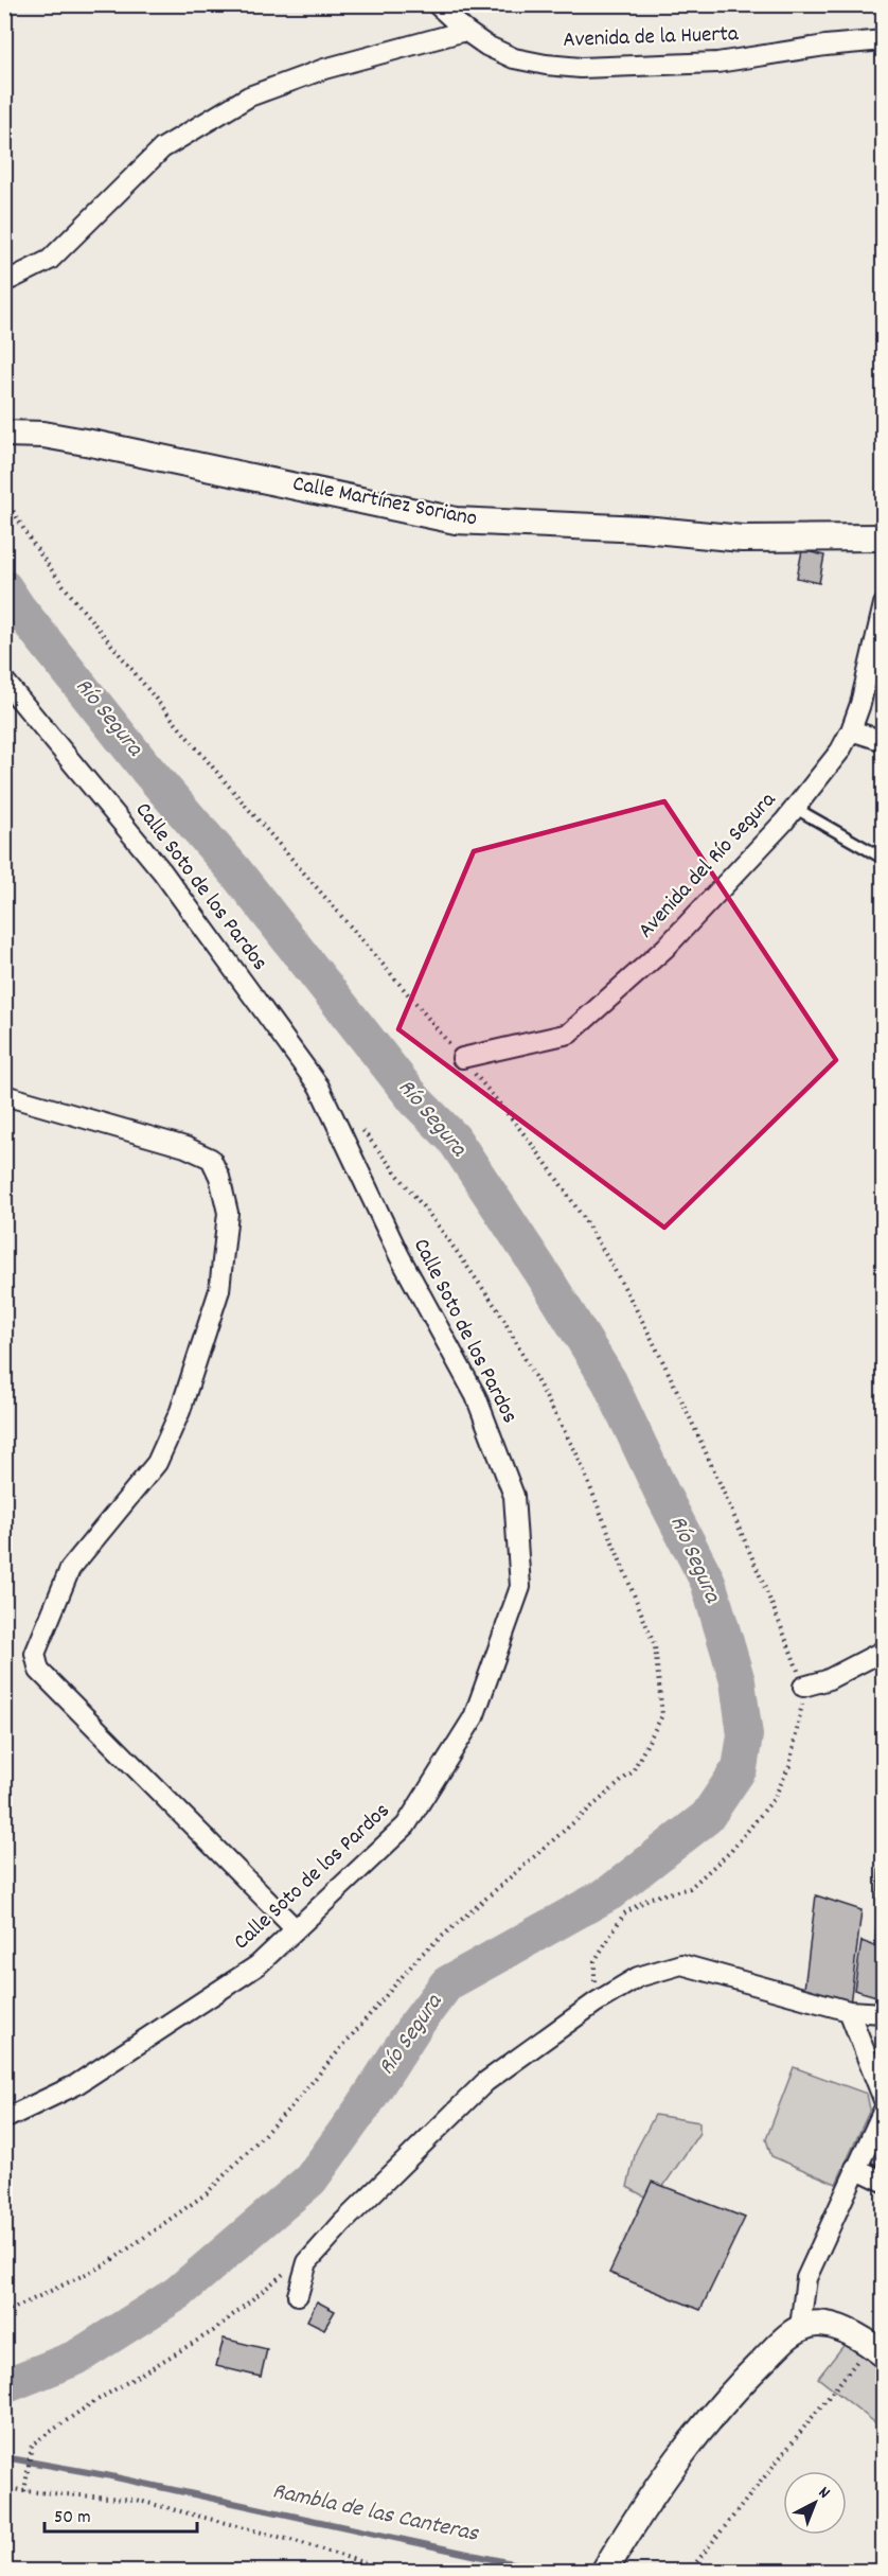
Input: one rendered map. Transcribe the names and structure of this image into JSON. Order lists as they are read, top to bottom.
{
  "streets": {
    "street": [
      "Avenida de la Huerta",
      "Calle Martínez Soriano",
      "Avenida del Río Segura",
      "Calle Soto de los Pardos"
    ]
  },
  "water": ["Río Segura", "Rambla de las Canteras"],
  "scale_bar": "50 m",
  "north": "top right"
}
